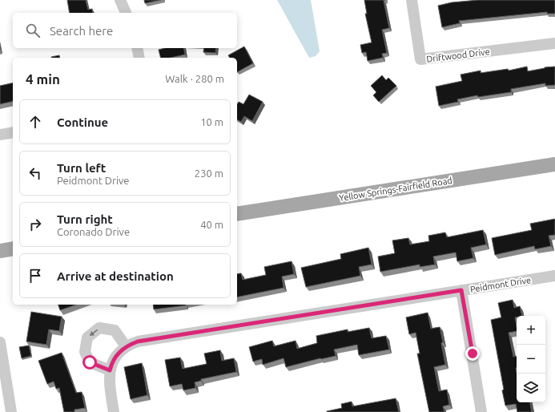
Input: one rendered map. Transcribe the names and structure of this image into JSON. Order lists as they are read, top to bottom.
{
  "streets": {
    "main road": ["Yellow Springs-Fairfield Road"],
    "street": ["Driftwood Drive", "Peidmont Drive"]
  },
  "page": {
    "search": "Search here",
    "heading": ["4 min", "Walk · 280 m"],
    "list": [
      ["Continue", "10 m"],
      ["Turn left", "Peidmont Drive", "230 m"],
      ["Turn right", "Coronado Drive", "40 m"],
      "Arrive at destination"
    ],
    "map_buttons": ["+", "−"]
  }
}
